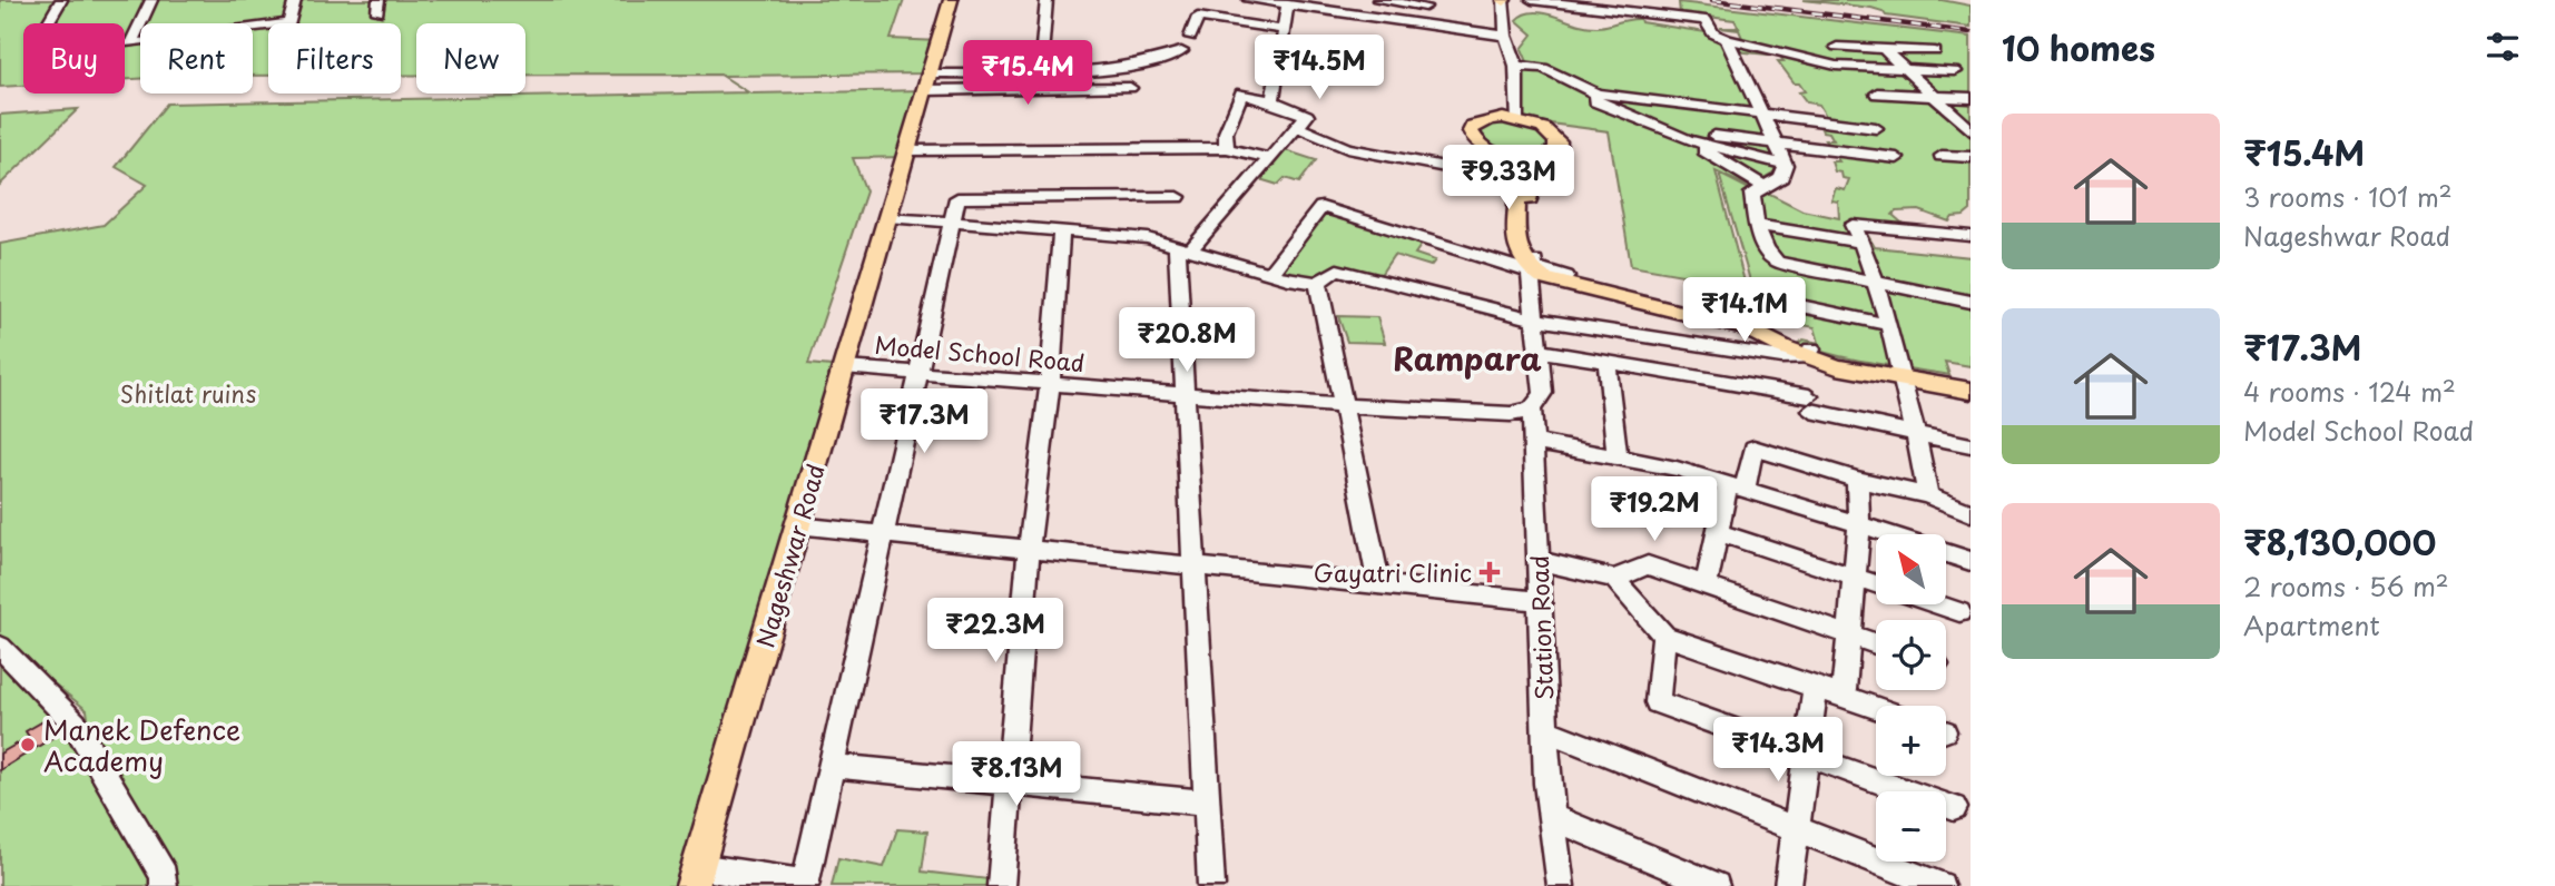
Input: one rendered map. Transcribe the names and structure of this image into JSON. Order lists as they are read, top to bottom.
{
  "streets": {
    "main road": ["Nageshwar Road"],
    "street": ["Model School Road", "Station Road"]
  },
  "crossings": [
    ["Model School Road", "Nageshwar Road"],
    ["Model School Road", "Station Road"]
  ],
  "districts": ["Rampara"],
  "parks": ["Shitlat ruins"],
  "places": {
    "health": ["Gayatri Clinic"],
    "other": ["Manek Defence Academy"]
  },
  "north": "top left",
  "page": {
    "heading": "10 homes",
    "chip": [
      "Buy",
      "Rent",
      "Filters",
      "New"
    ],
    "price": [
      "₹14.5M",
      "₹15.4M",
      "₹9.33M",
      "₹14.1M",
      "₹20.8M",
      "₹17.3M",
      "₹19.2M",
      "₹22.3M",
      "₹14.3M",
      "₹8.13M"
    ],
    "list": [
      {
        "name": "₹15.4M",
        "note": "3 rooms · 101 m² · Nageshwar Road"
      },
      {
        "name": "₹17.3M",
        "note": "4 rooms · 124 m² · Model School Road"
      },
      {
        "name": "₹8,130,000",
        "note": "2 rooms · 56 m² · Apartment"
      }
    ],
    "map_buttons": ["+", "−"]
  }
}
